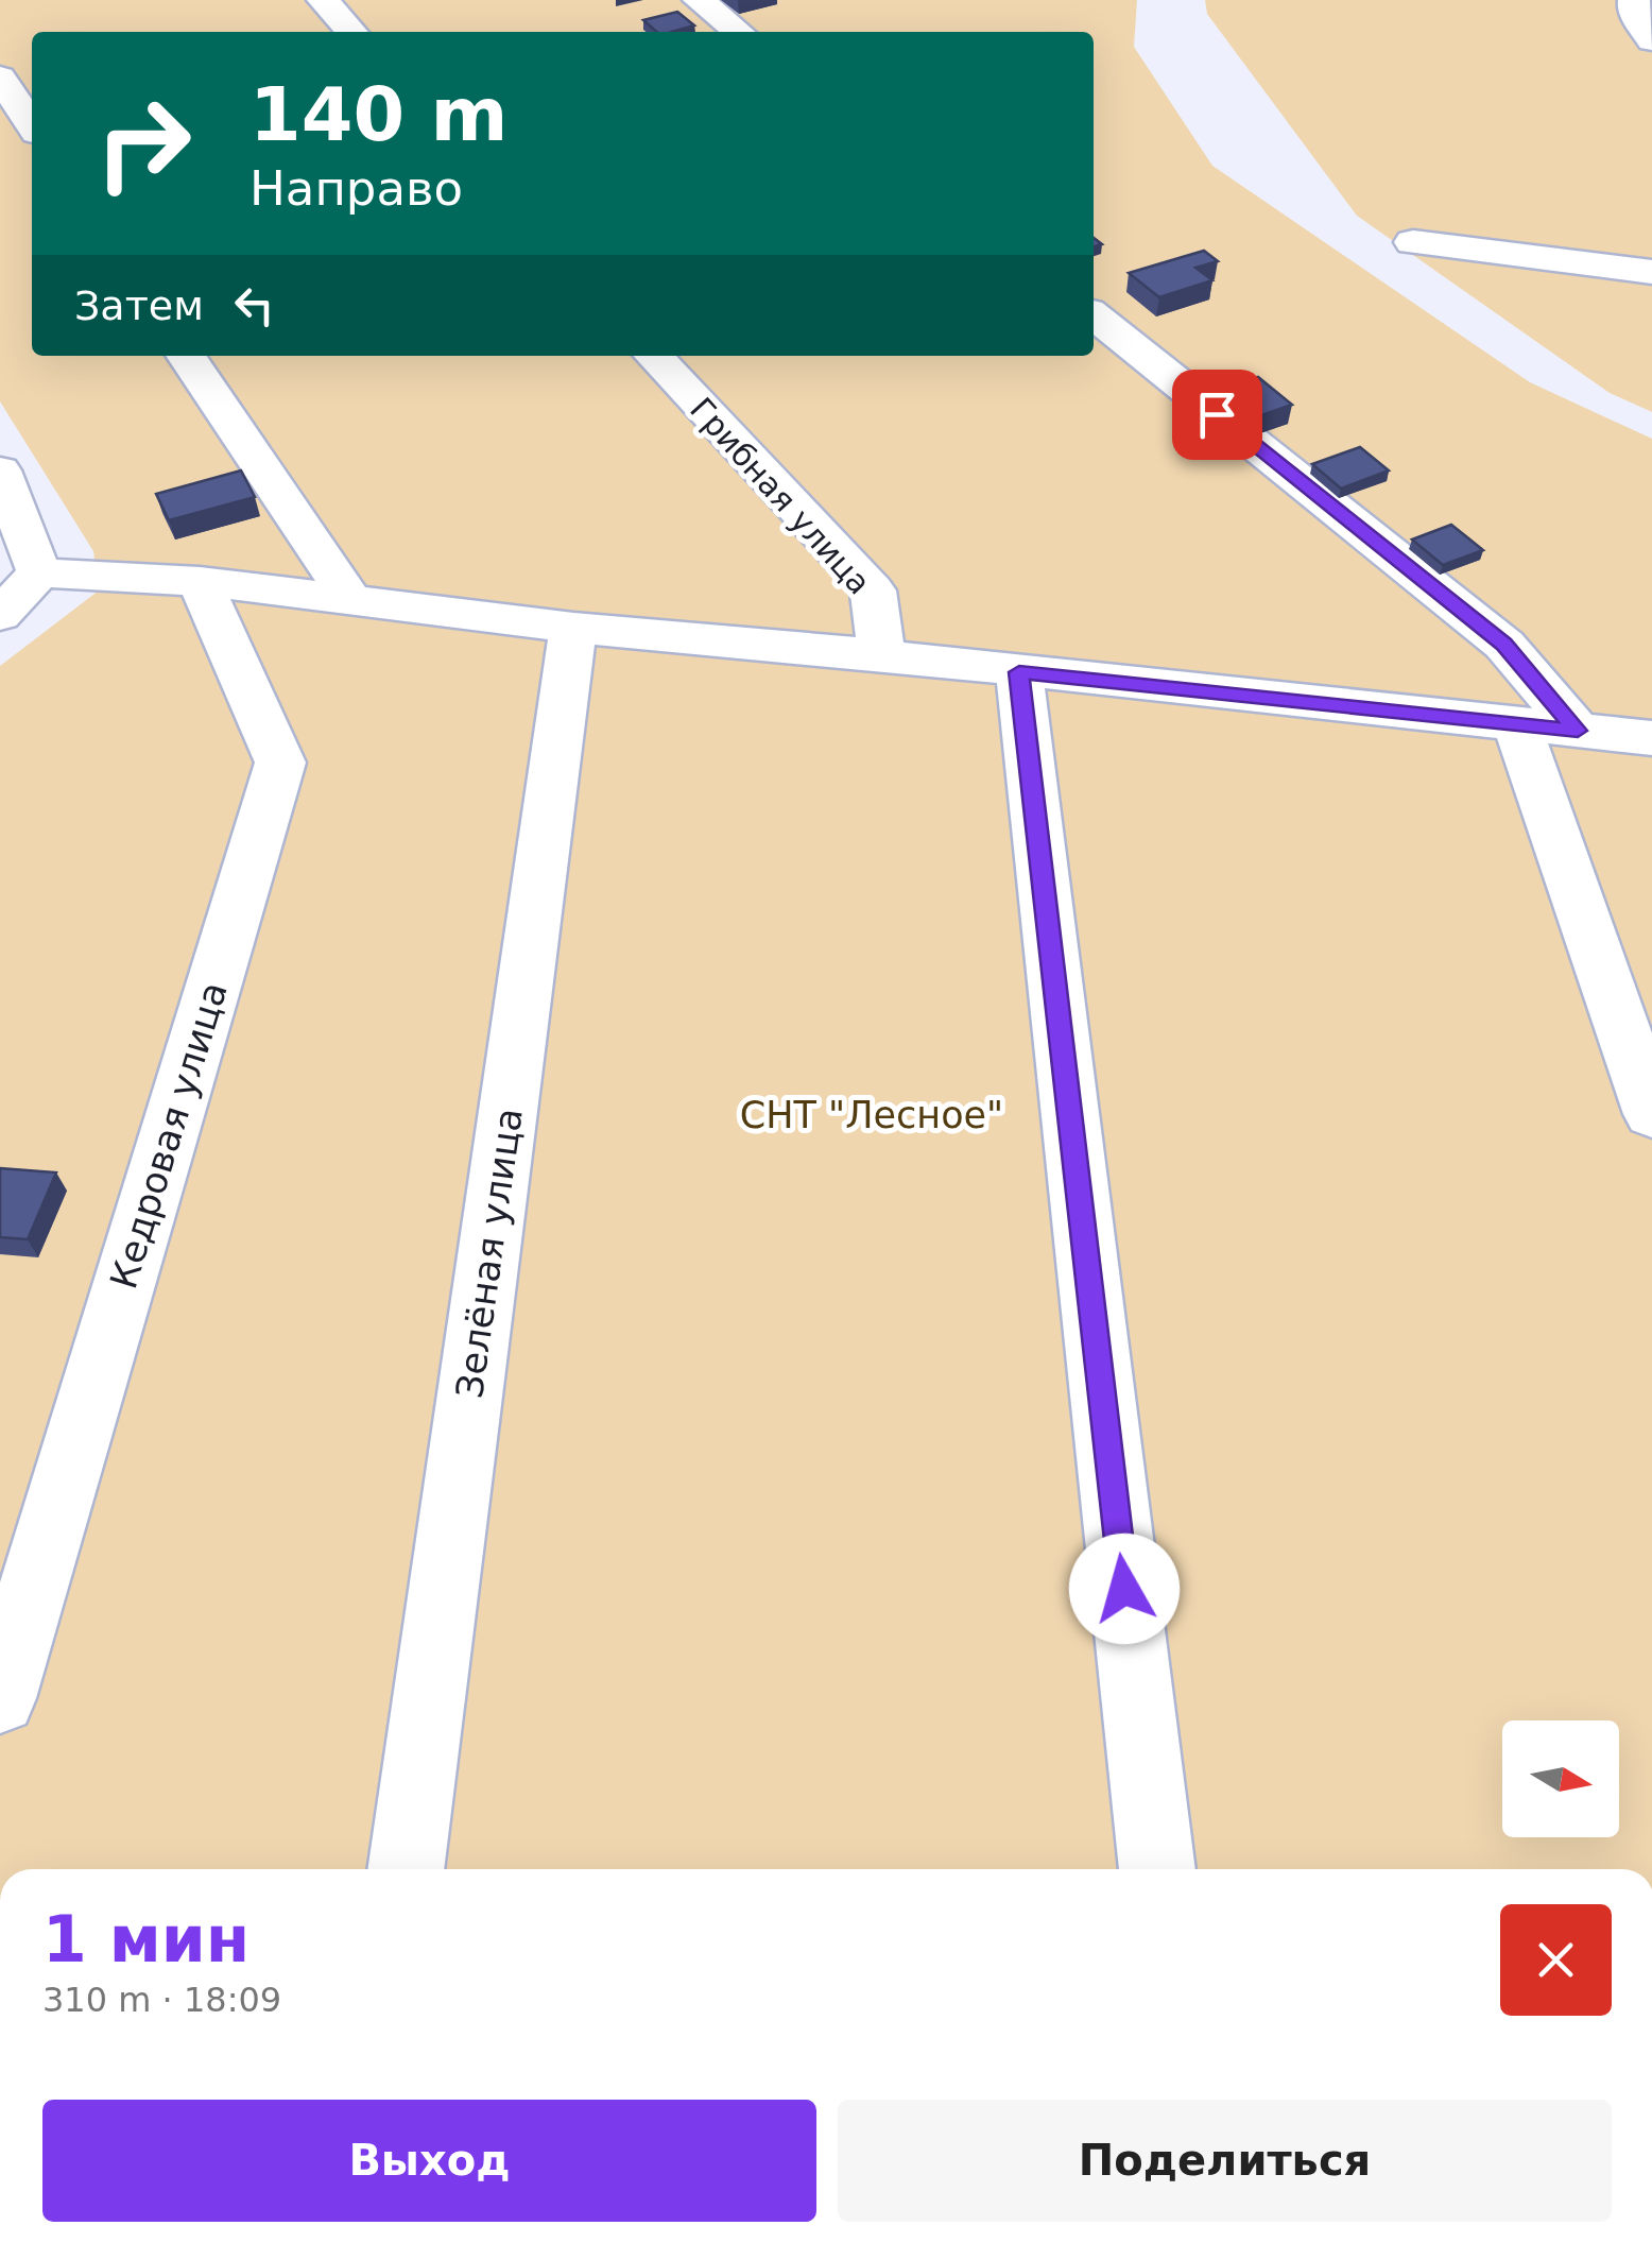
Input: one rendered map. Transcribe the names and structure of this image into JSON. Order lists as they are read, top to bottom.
{
  "streets": {
    "street": ["Грибная улица", "Кедровая улица", "Зелёная улица"]
  },
  "parks": ["СНТ \"Лесное\""],
  "north": "right",
  "page": {
    "turn": ["140 m", "Направо"],
    "then": "Затем",
    "heading": ["1 мин", "310 m · 18:09"],
    "buttons": ["Выход", "Поделиться"]
  }
}
